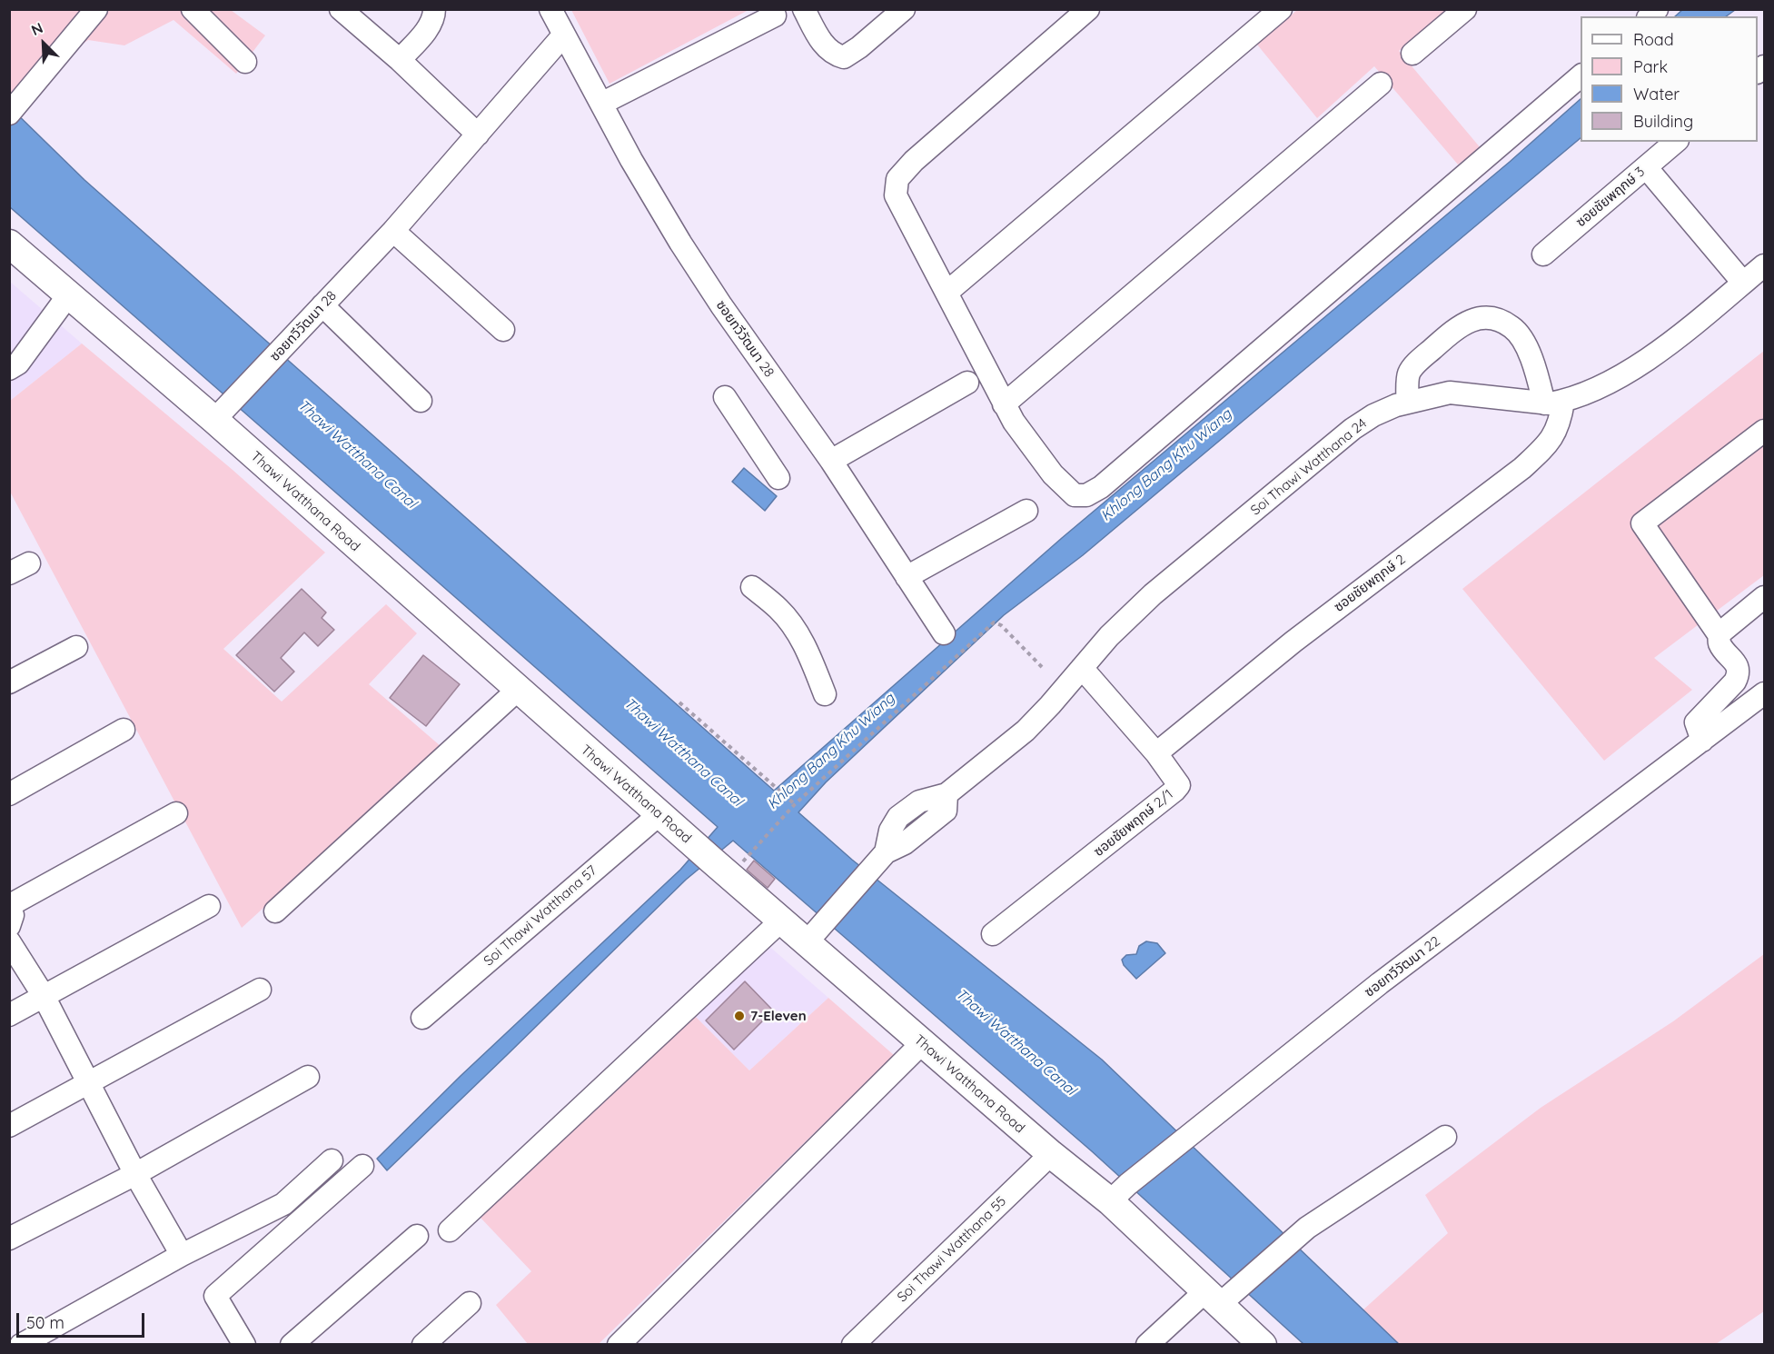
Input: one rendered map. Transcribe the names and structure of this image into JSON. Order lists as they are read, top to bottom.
{
  "streets": {
    "main road": ["Thawi Watthana Road"],
    "street": [
      "ซอยชัยพฤกษ์ 3",
      "ซอยทวีวัฒนา 28",
      "Soi Thawi Watthana 24",
      "ซอยชัยพฤกษ์ 2",
      "ซอยชัยพฤกษ์ 2/1",
      "Soi Thawi Watthana 57",
      "ซอยทวีวัฒนา 22",
      "Soi Thawi Watthana 55"
    ]
  },
  "crossings": [
    ["ซอยทวีวัฒนา 28", "Thawi Watthana Road"],
    ["Soi Thawi Watthana 24", "Thawi Watthana Road"],
    ["Soi Thawi Watthana 24", "ซอยชัยพฤกษ์ 2"],
    ["Soi Thawi Watthana 24", "ซอยชัยพฤกษ์ 2/1"],
    ["Thawi Watthana Road", "Soi Thawi Watthana 57"],
    ["Thawi Watthana Road", "ซอยทวีวัฒนา 22"],
    ["Thawi Watthana Road", "Soi Thawi Watthana 55"],
    ["ซอยชัยพฤกษ์ 2", "ซอยชัยพฤกษ์ 2/1"]
  ],
  "water": ["Thawi Watthana Canal", "Khlong Bang Khu Wiang"],
  "places": ["7-Eleven"],
  "legend": [
    "Road",
    "Park",
    "Water",
    "Building"
  ],
  "scale_bar": "50 m",
  "north": "top left"
}
